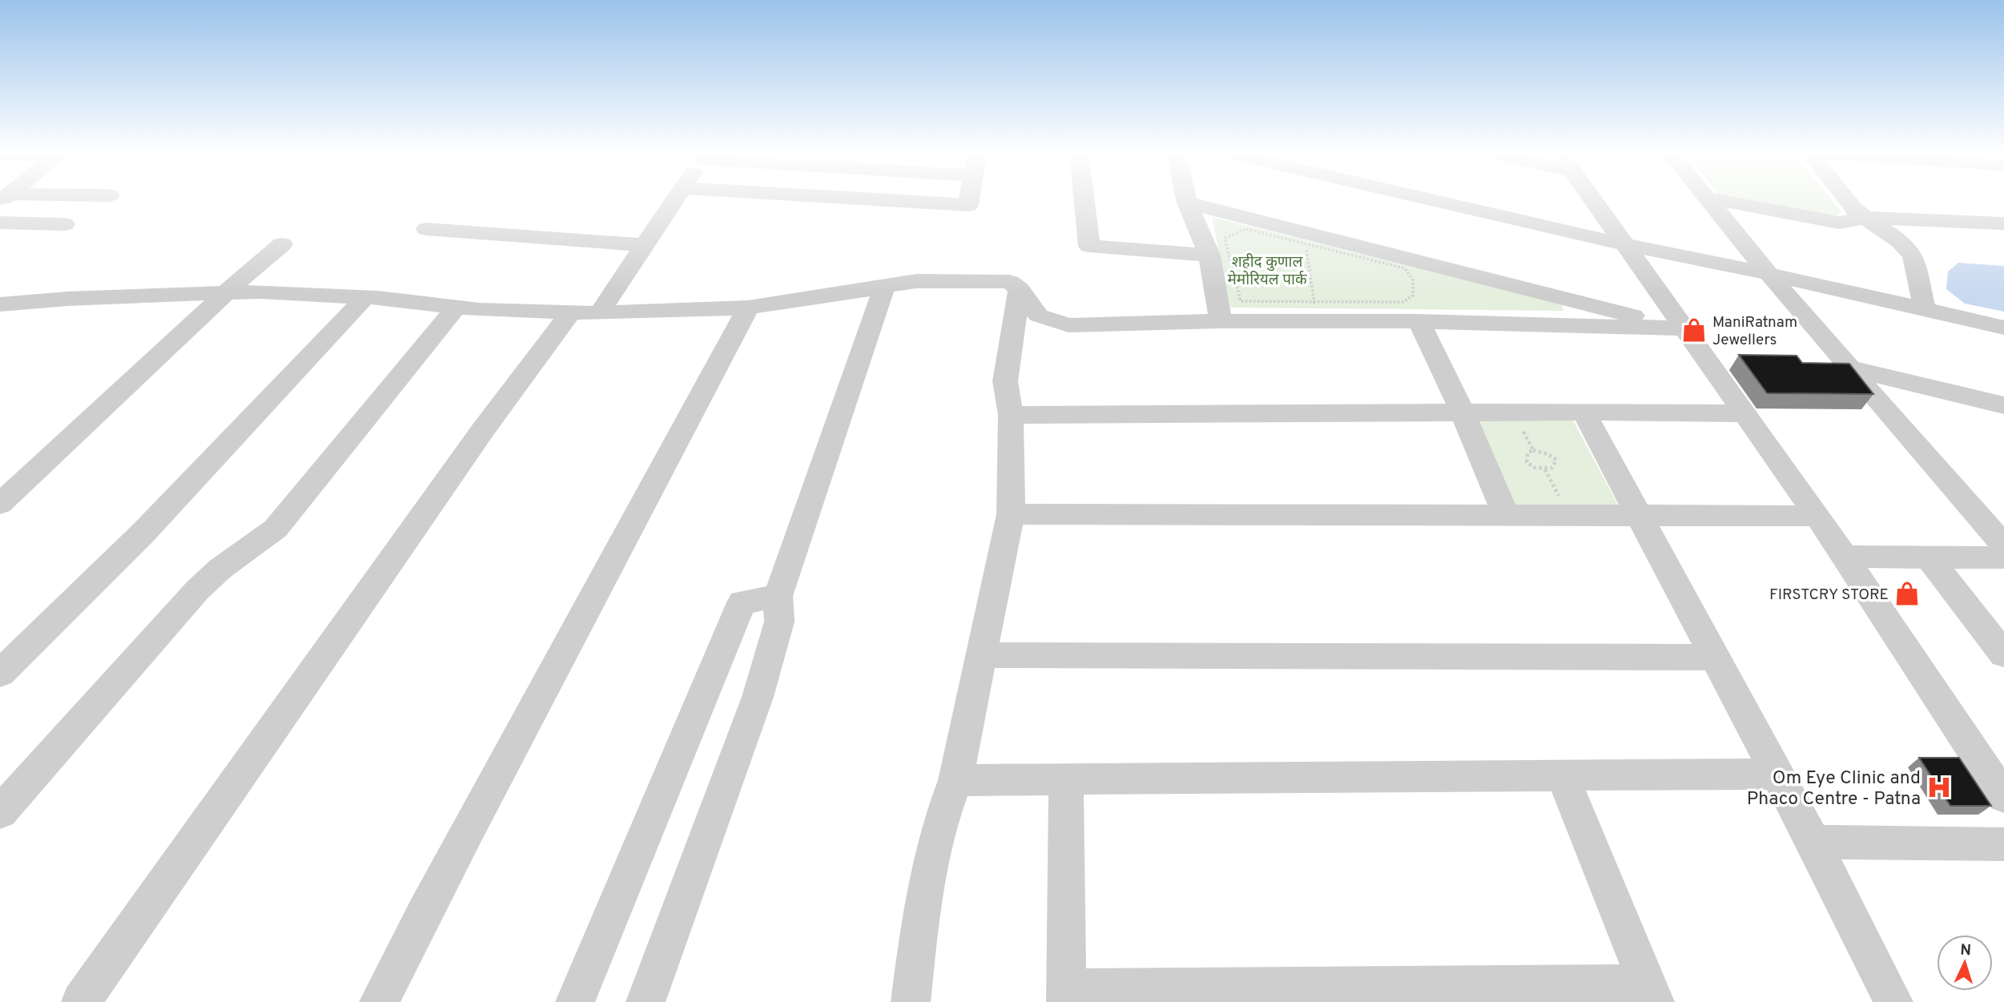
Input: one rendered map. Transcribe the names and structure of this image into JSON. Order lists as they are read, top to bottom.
{
  "parks": ["शहीद कुणाल मेमोरियल पार्क"],
  "places": {
    "shop": ["ManiRatnam Jewellers", "FIRSTCRY STORE"],
    "hospital": ["Om Eye Clinic and Phaco Centre - Patna"]
  },
  "north": "top"
}
